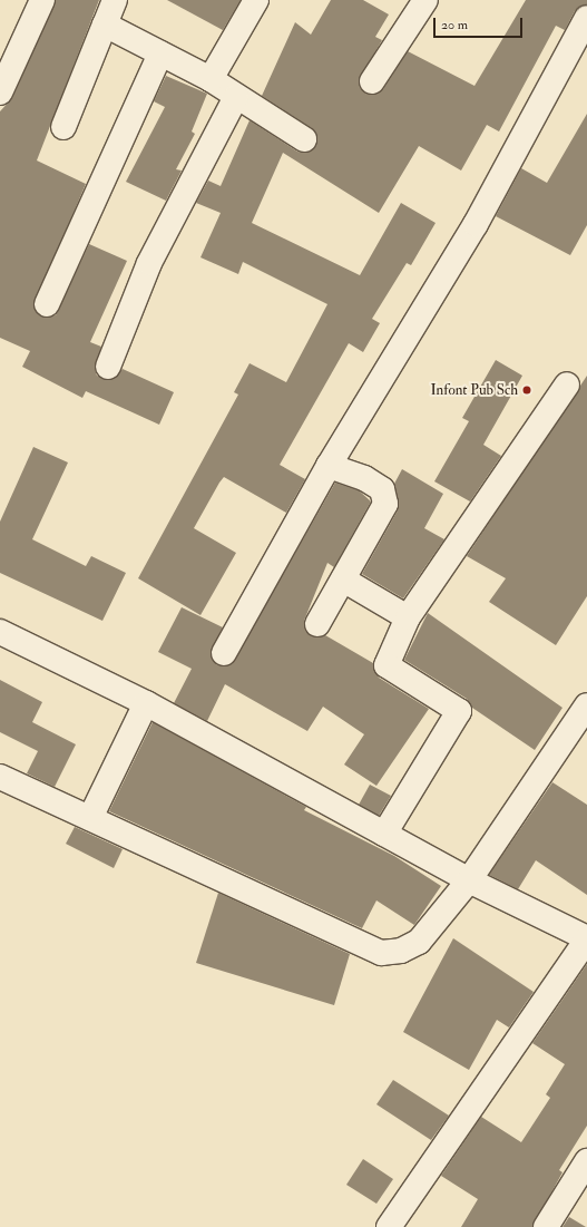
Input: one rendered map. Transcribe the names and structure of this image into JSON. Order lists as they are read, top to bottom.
{
  "places": ["Infont Pub Sch"],
  "scale_bar": "20 m"
}
